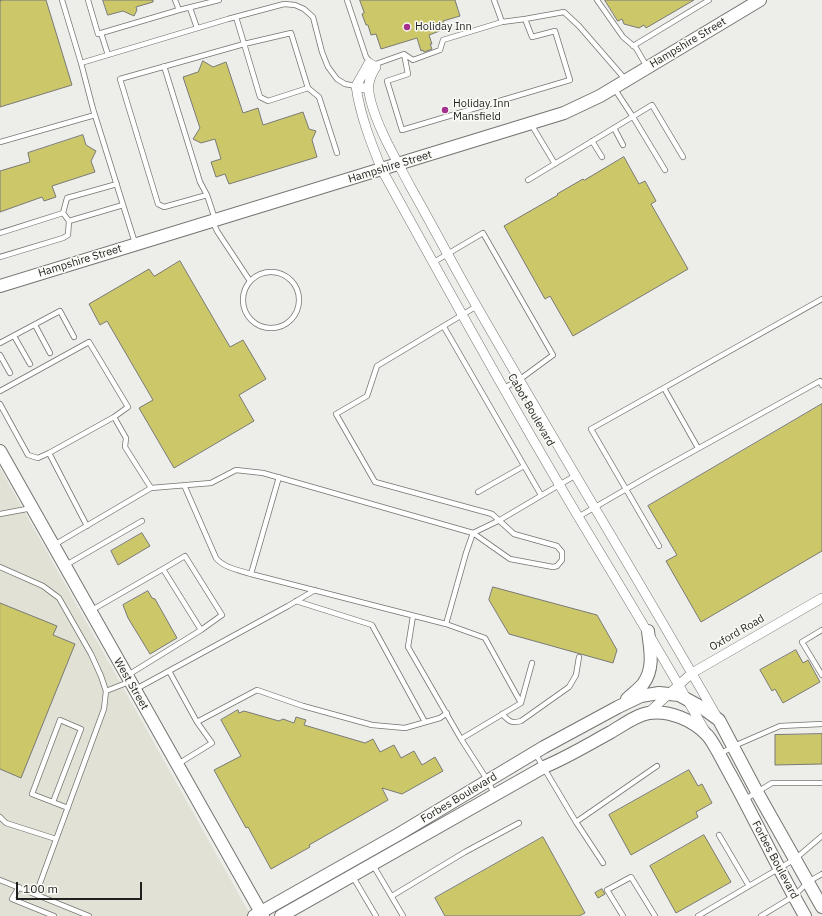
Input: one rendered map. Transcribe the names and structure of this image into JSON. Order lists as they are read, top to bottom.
{
  "streets": {
    "street": [
      "Hampshire Street",
      "Cabot Boulevard",
      "Oxford Road",
      "West Street",
      "Forbes Boulevard"
    ]
  },
  "crossings": [
    ["Hampshire Street", "Cabot Boulevard"],
    ["Cabot Boulevard", "Oxford Road"],
    ["Cabot Boulevard", "Forbes Boulevard"],
    ["Oxford Road", "Forbes Boulevard"],
    ["West Street", "Forbes Boulevard"]
  ],
  "places": ["Holiday Inn", "Holiday Inn Mansfield"],
  "scale_bar": "100 m"
}
